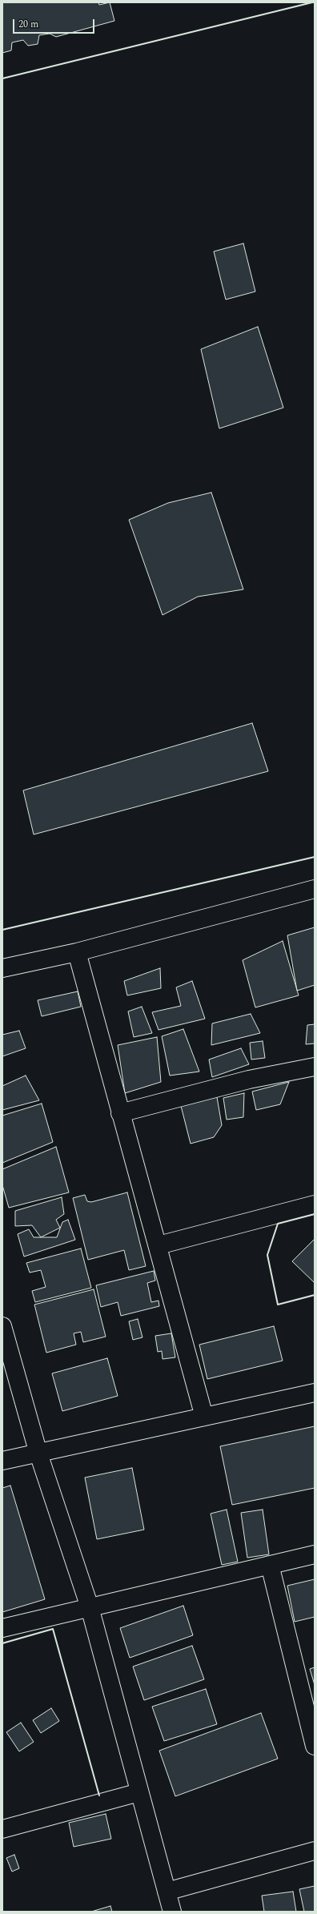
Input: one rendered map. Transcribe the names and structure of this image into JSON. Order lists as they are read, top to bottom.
{
  "scale_bar": "20 m"
}
